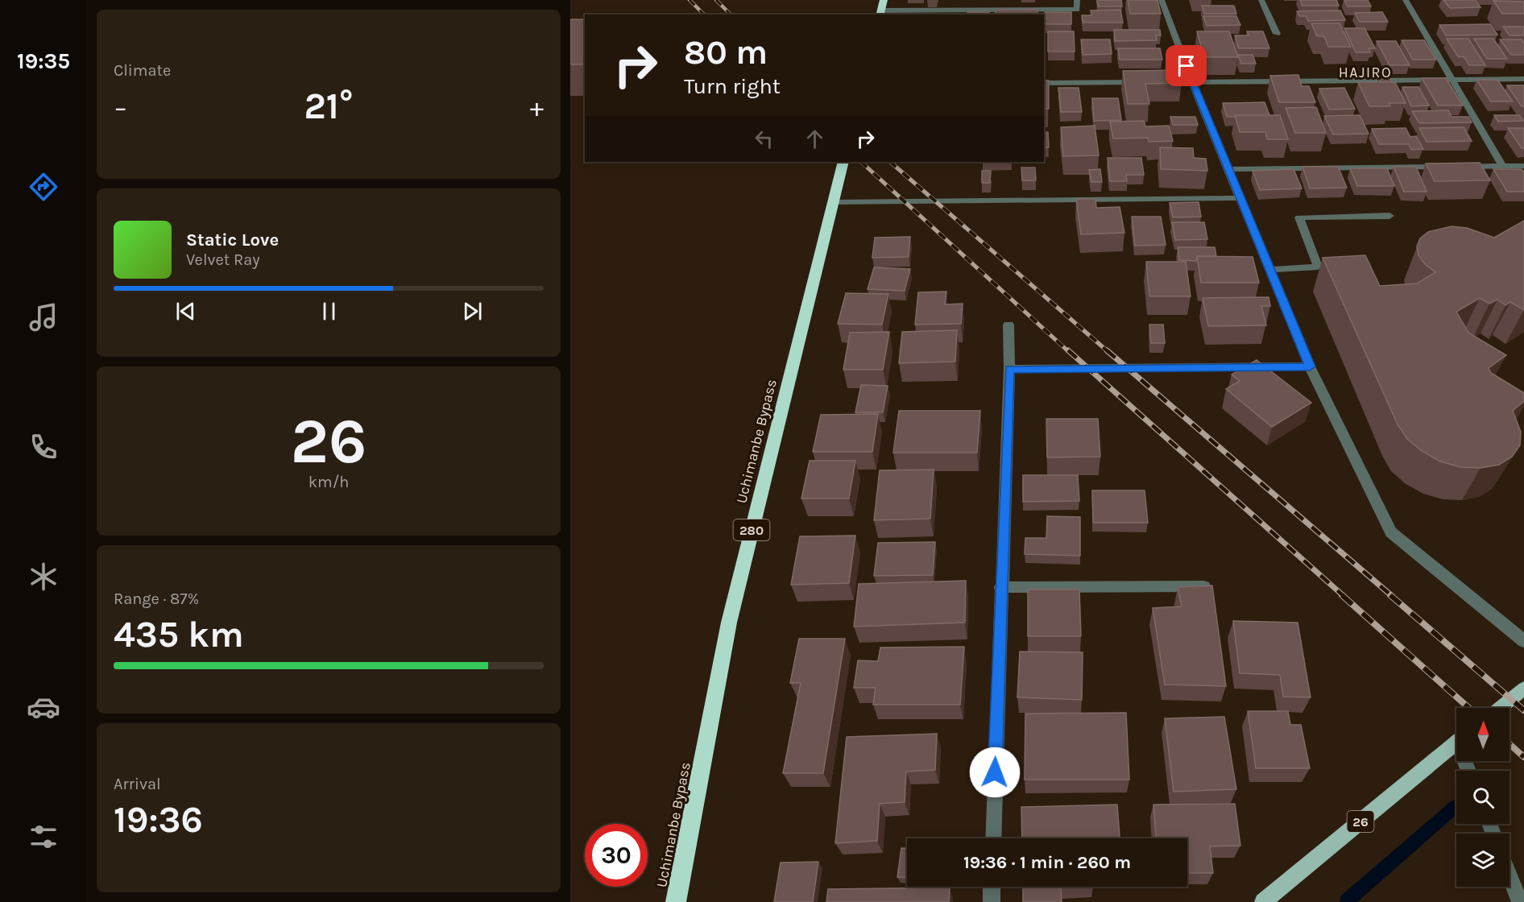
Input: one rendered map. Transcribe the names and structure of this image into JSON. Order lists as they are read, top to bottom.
{
  "streets": {
    "highway": ["Uchimanbe Bypass", "280"],
    "main road": ["26"]
  },
  "districts": ["HAJIRO"],
  "north": "top",
  "page": {
    "tabs": "19:35",
    "tile": [
      "Climate",
      ["26", "km/h"],
      ["Range · 87%", "435 km"],
      ["Arrival", "19:36"]
    ],
    "turn": ["80 m", "Turn right"],
    "heat": ["−", "21°", "+"],
    "song": ["Static Love", "Velvet Ray"],
    "limit": "30",
    "trip": "19:36 · 1 min · 260 m"
  }
}
